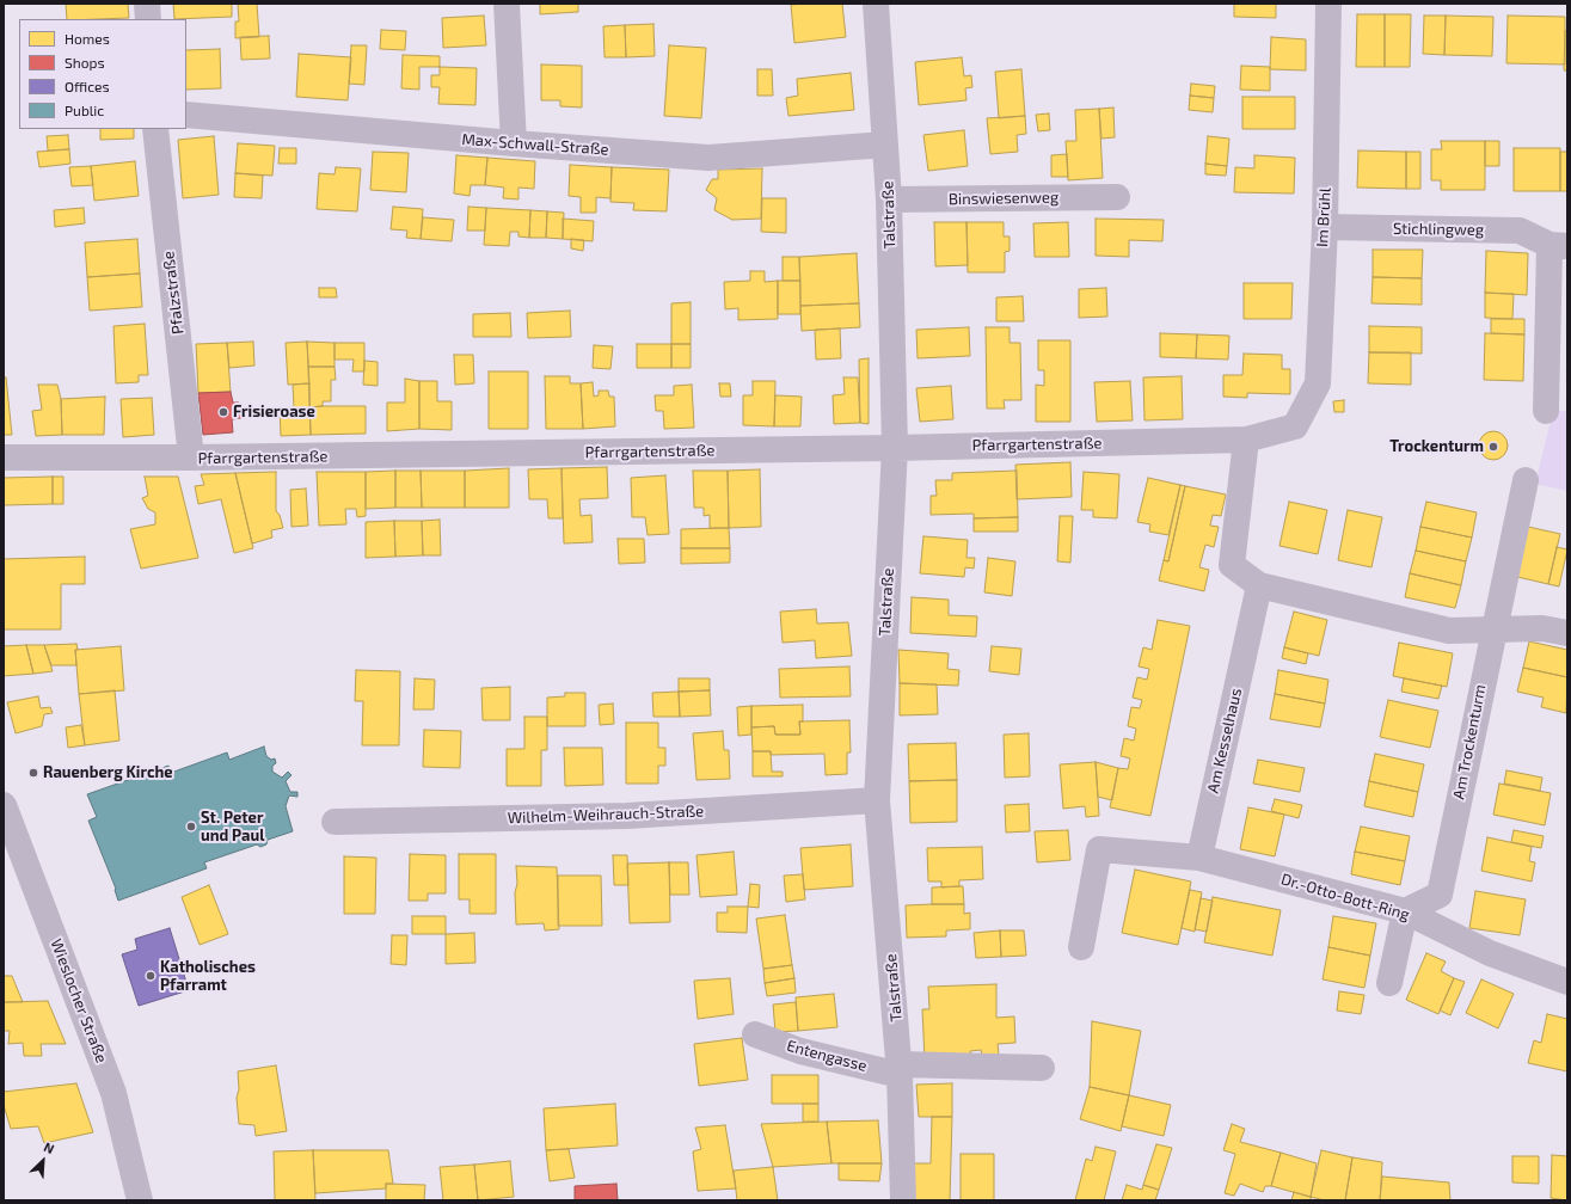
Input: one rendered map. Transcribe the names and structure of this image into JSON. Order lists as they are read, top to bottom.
{
  "streets": {
    "street": [
      "Max-Schwall-Straße",
      "Binswiesenweg",
      "Talstraße",
      "Im Brühl",
      "Stichlingweg",
      "Pfalzstraße",
      "Pfarrgartenstraße",
      "Am Kesselhaus",
      "Am Trockenturm",
      "Wilhelm-Weihrauch-Straße",
      "Dr.-Otto-Bott-Ring",
      "Wieslocher Straße",
      "Entengasse"
    ]
  },
  "crossings": [
    ["Max-Schwall-Straße", "Talstraße"],
    ["Binswiesenweg", "Talstraße"],
    ["Talstraße", "Pfarrgartenstraße"],
    ["Talstraße", "Wilhelm-Weihrauch-Straße"],
    ["Talstraße", "Entengasse"],
    ["Im Brühl", "Stichlingweg"],
    ["Im Brühl", "Pfarrgartenstraße"],
    ["Pfalzstraße", "Pfarrgartenstraße"],
    ["Am Kesselhaus", "Dr.-Otto-Bott-Ring"],
    ["Am Trockenturm", "Dr.-Otto-Bott-Ring"]
  ],
  "places": [
    "Frisieroase",
    "Trockenturm",
    "Rauenberg Kirche",
    "St. Peter und Paul",
    "Katholisches Pfarramt"
  ],
  "legend": [
    "Homes",
    "Shops",
    "Offices",
    "Public"
  ],
  "north": "top right"
}
